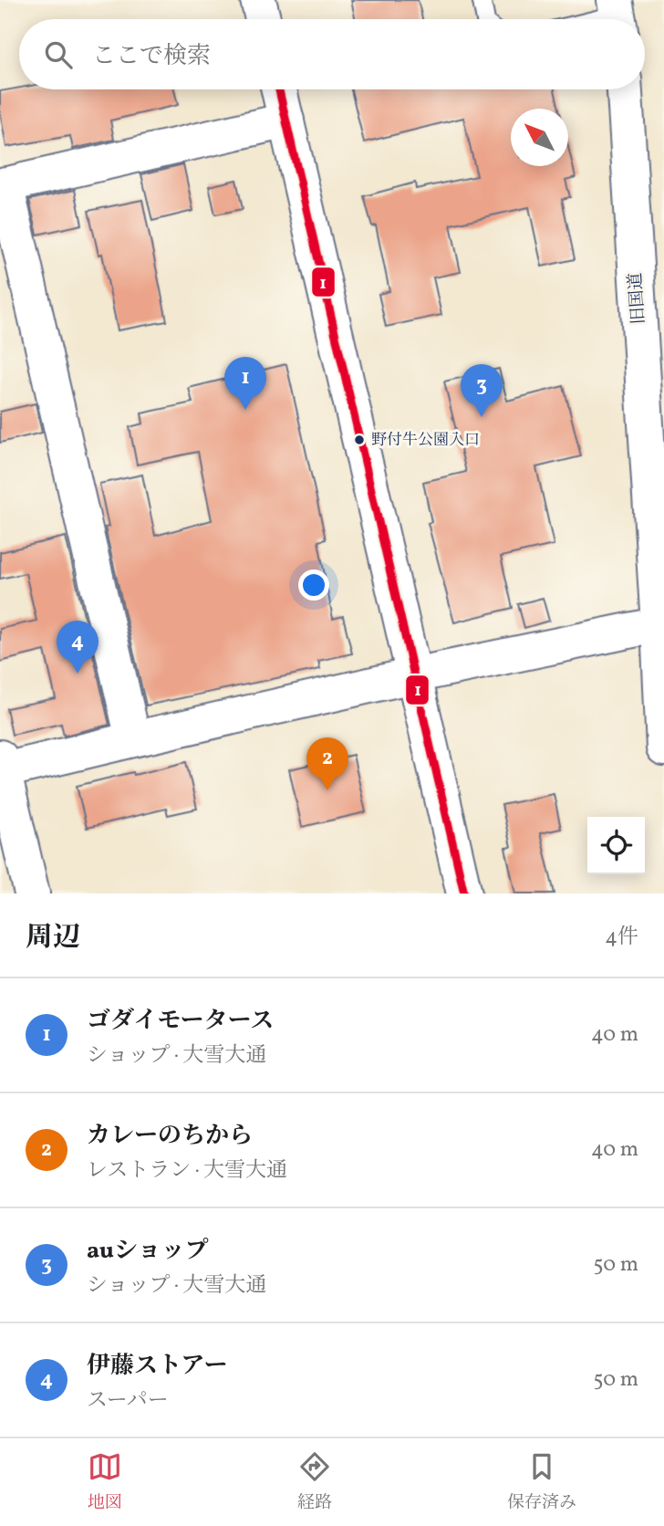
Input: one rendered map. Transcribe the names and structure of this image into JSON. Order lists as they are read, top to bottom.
{
  "streets": {
    "main road": ["旧国道"]
  },
  "places": ["野付牛公園入口"],
  "lines": ["transit line 1"],
  "north": "top left",
  "page": {
    "search": "ここで検索",
    "pins": [
      "1",
      "3",
      "4",
      "2"
    ],
    "heading": ["周辺", "4件"],
    "list": [
      {
        "mark": "1",
        "name": "ゴダイモータース",
        "note": "ショップ · 大雪大通",
        "value": "40 m"
      },
      {
        "mark": "2",
        "name": "カレーのちから",
        "note": "レストラン · 大雪大通",
        "value": "40 m"
      },
      {
        "mark": "3",
        "name": "auショップ",
        "note": "ショップ · 大雪大通",
        "value": "50 m"
      },
      {
        "mark": "4",
        "name": "伊藤ストアー",
        "note": "スーパー",
        "value": "50 m"
      }
    ],
    "nav": ["地図", "経路", "保存済み"]
  }
}
